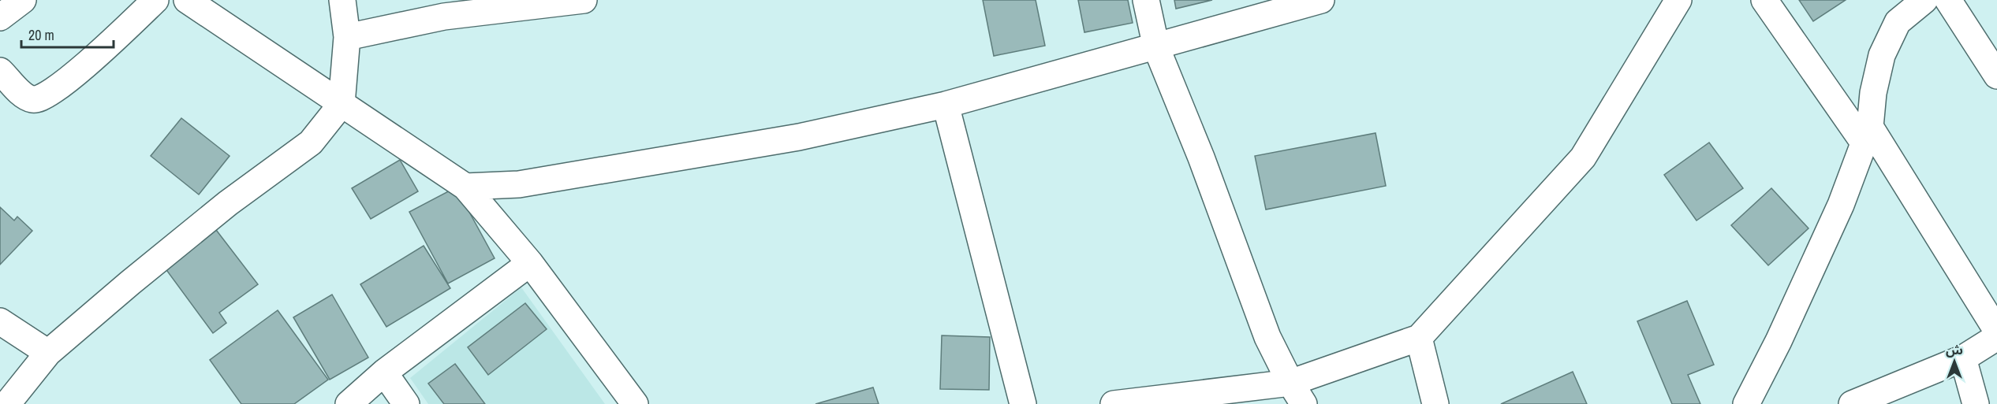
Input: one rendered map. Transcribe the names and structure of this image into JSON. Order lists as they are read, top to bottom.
{
  "scale_bar": "20 m",
  "north": "top"
}
